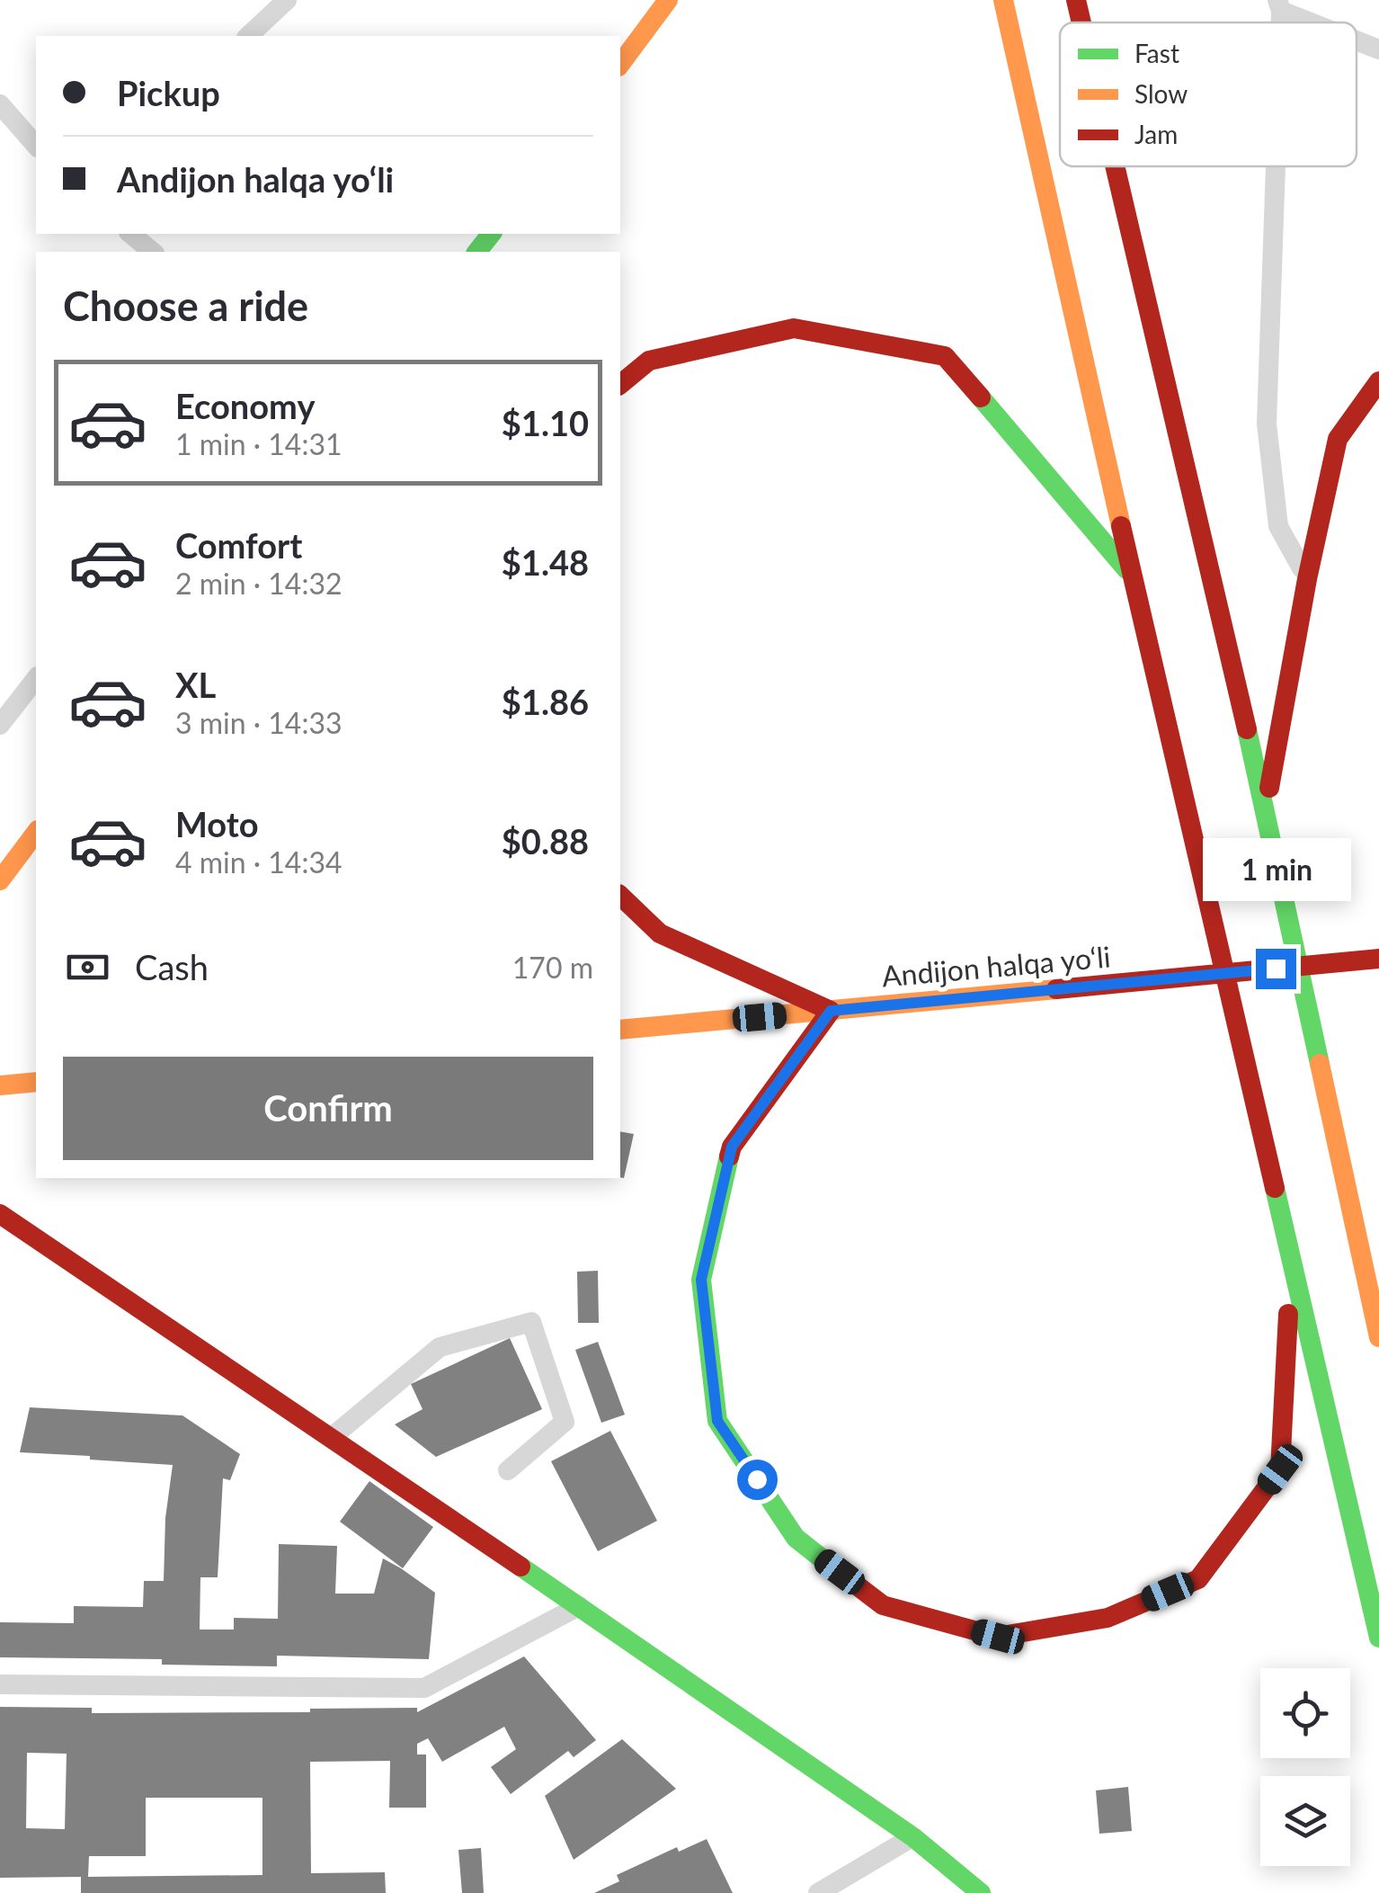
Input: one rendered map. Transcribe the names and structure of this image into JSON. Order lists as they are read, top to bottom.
{
  "streets": {
    "main road": ["Andijon halqa yo‘li"]
  },
  "legend": ["Fast", "Slow", "Jam"],
  "page": {
    "banner": ["Pickup", "Andijon halqa yo‘li"],
    "heading": "Choose a ride",
    "list": [
      {
        "name": "Economy",
        "note": "1 min · 14:31",
        "value": "$1.10"
      },
      {
        "name": "Comfort",
        "note": "2 min · 14:32",
        "value": "$1.48"
      },
      {
        "name": "XL",
        "note": "3 min · 14:33",
        "value": "$1.86"
      },
      {
        "name": "Moto",
        "note": "4 min · 14:34",
        "value": "$0.88"
      }
    ],
    "bubble": "1 min",
    "pay": ["Cash", "170 m"],
    "buttons": "Confirm"
  }
}
